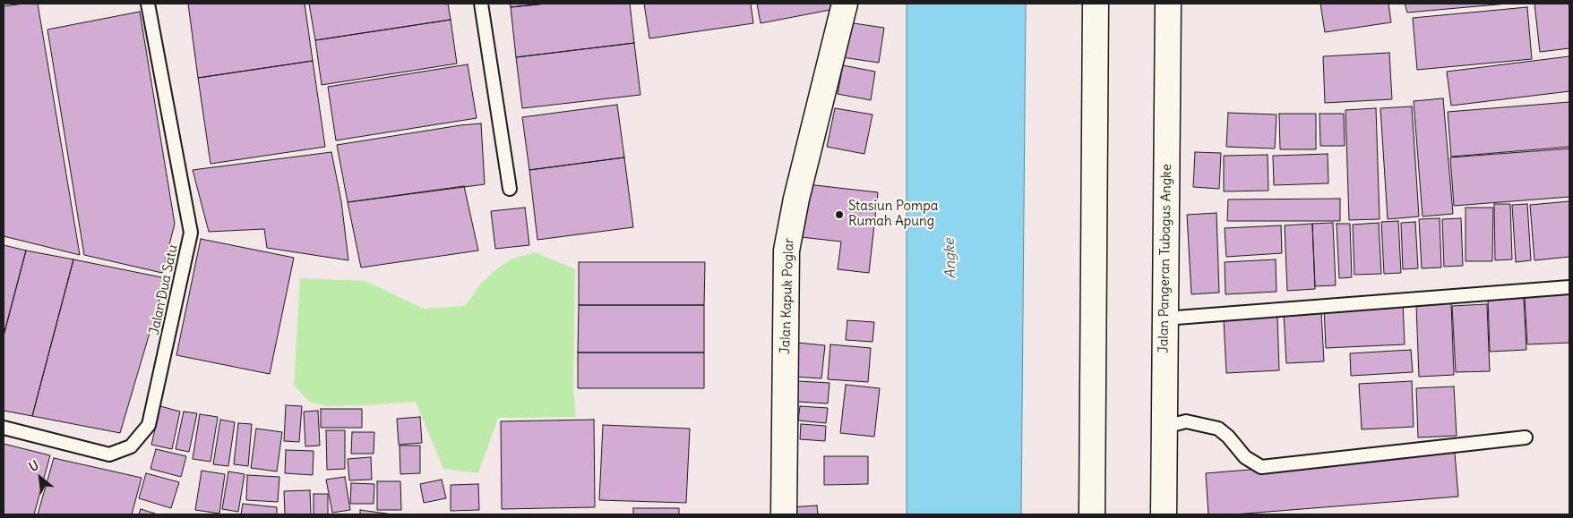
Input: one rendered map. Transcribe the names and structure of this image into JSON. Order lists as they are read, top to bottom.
{
  "streets": {
    "main road": ["Jalan Pangeran Tubagus Angke", "Jalan Kapuk Poglar"],
    "lane": ["Jalan Dua Satu"]
  },
  "water": ["Angke"],
  "places": ["Stasiun Pompa Rumah Apung"],
  "north": "top left"
}
